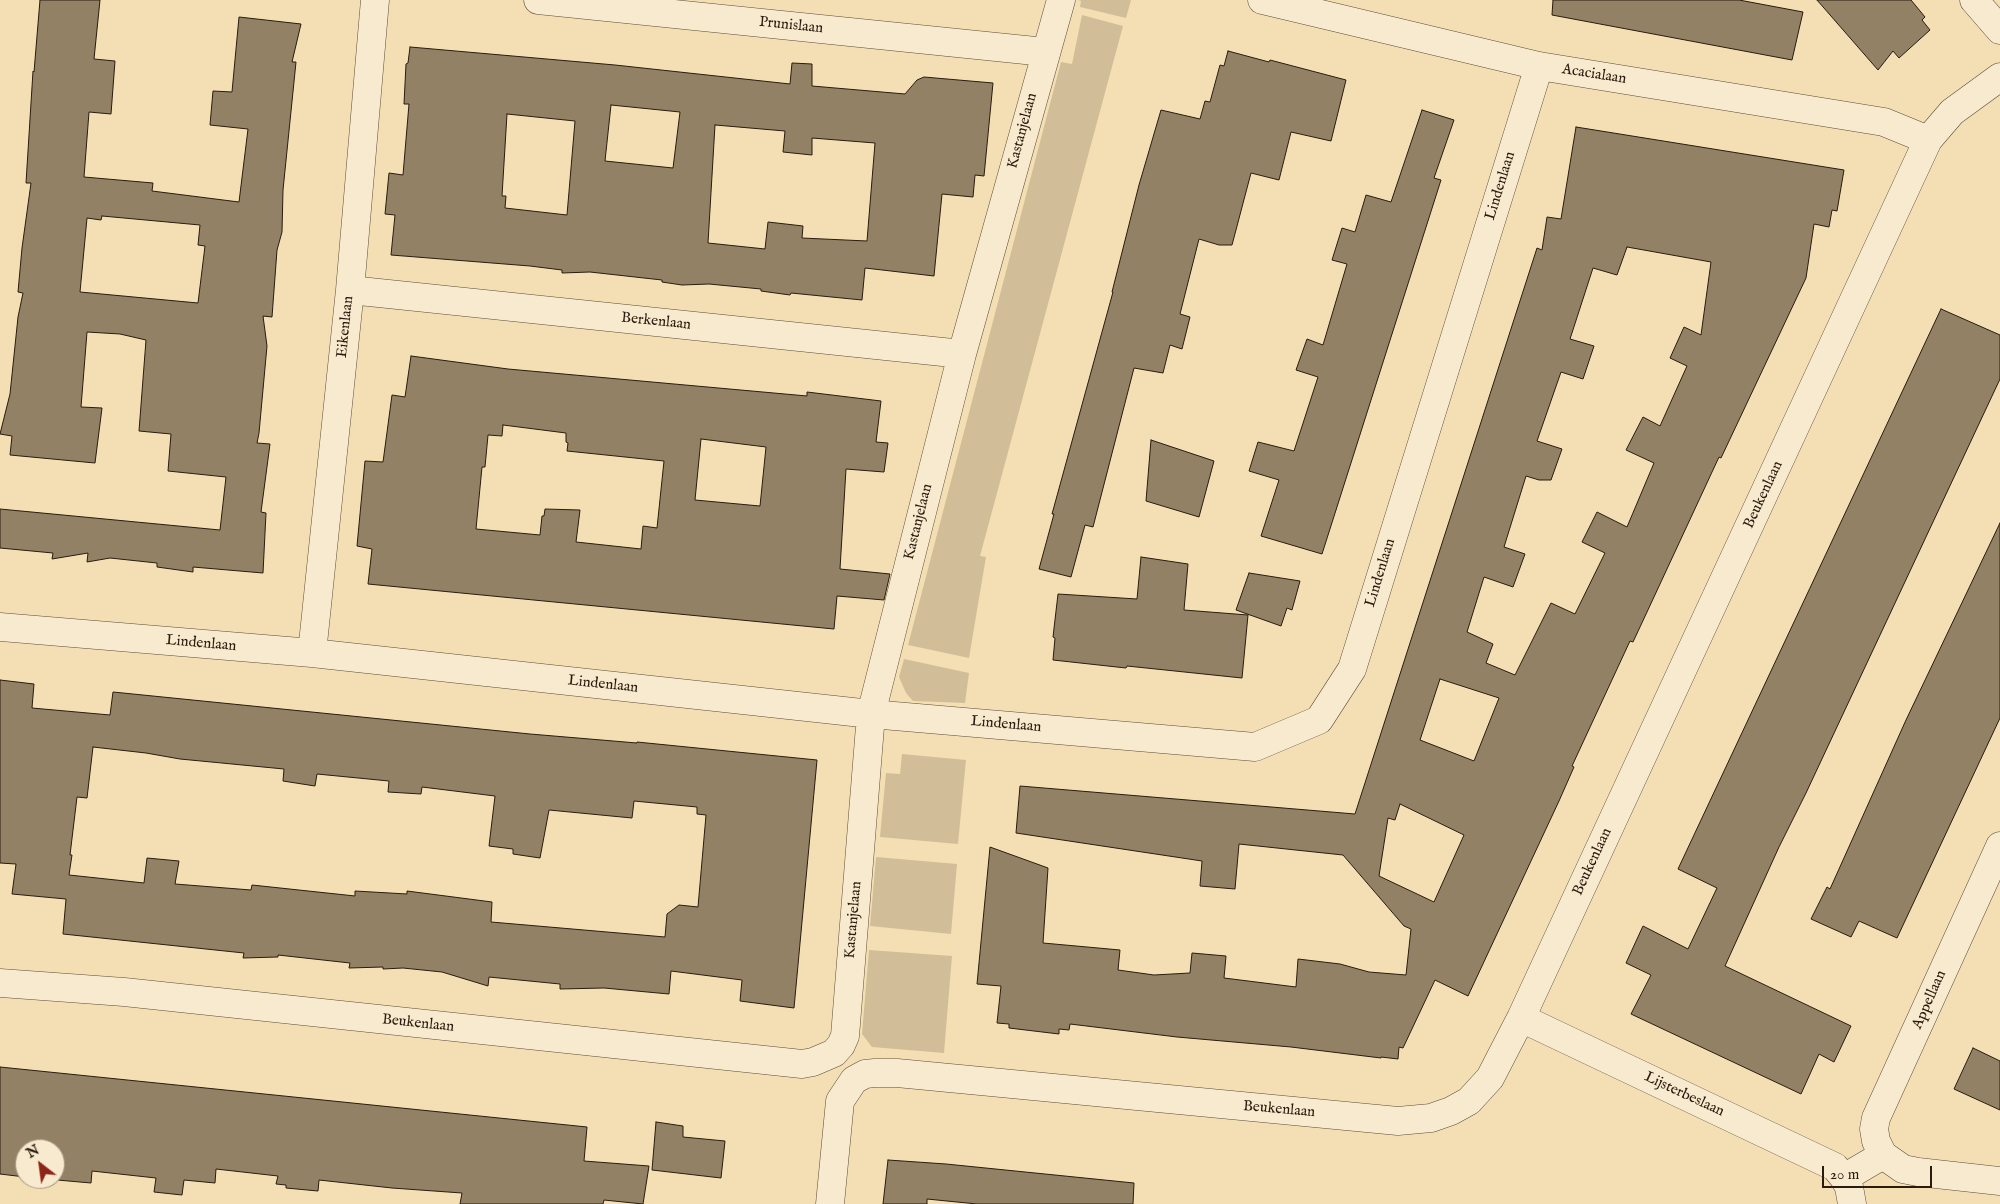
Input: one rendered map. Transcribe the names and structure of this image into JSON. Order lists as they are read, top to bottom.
{
  "streets": {
    "street": [
      "Prunislaan",
      "Acacialaan",
      "Kastanjelaan",
      "Lindenlaan",
      "Berkenlaan",
      "Eikenlaan",
      "Beukenlaan",
      "Appellaan",
      "Lijsterbeslaan"
    ]
  },
  "crossings": [
    ["Prunislaan", "Kastanjelaan"],
    ["Acacialaan", "Lindenlaan"],
    ["Acacialaan", "Beukenlaan"],
    ["Kastanjelaan", "Lindenlaan"],
    ["Kastanjelaan", "Berkenlaan"],
    ["Kastanjelaan", "Beukenlaan"],
    ["Lindenlaan", "Eikenlaan"],
    ["Berkenlaan", "Eikenlaan"],
    ["Beukenlaan", "Lijsterbeslaan"]
  ],
  "scale_bar": "20 m",
  "north": "top left"
}
